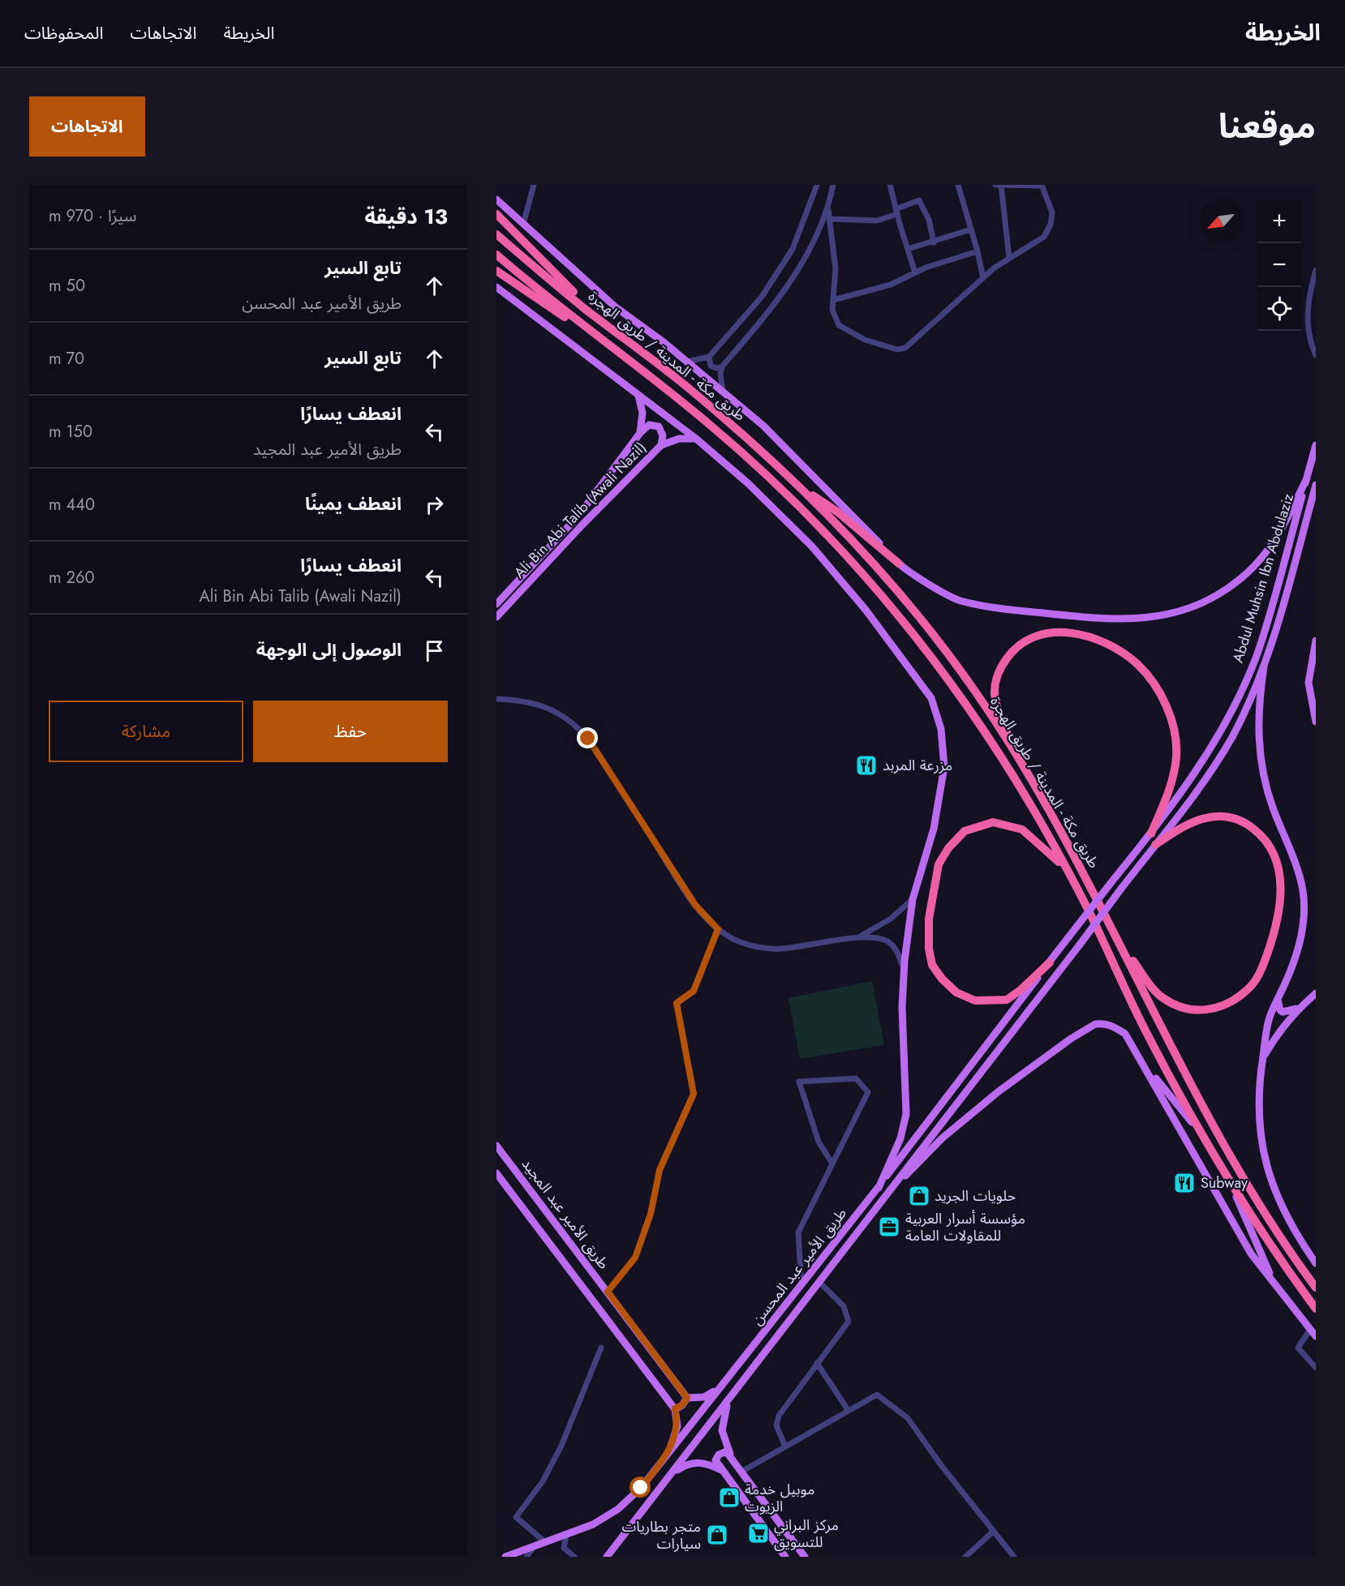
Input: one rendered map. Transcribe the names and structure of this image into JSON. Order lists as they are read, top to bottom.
{
  "streets": {
    "highway": ["طريق مكة - المدينة / طريق الهجرة"],
    "main road": [
      "Ali Bin Abi Talib (Awali Nazil)",
      "Abdul Muhsin Ibn Abdulaziz",
      "طريق الأمير عبد المجيد",
      "طريق الأمير عبد المحسن"
    ]
  },
  "crossings": [
    ["Abdul Muhsin Ibn Abdulaziz", "طريق الأمير عبد المحسن"]
  ],
  "places": {
    "restaurant": ["مزرعة المربد", "Subway"],
    "shop": ["حلويات الجريد", "موبيل خدمة الزيوت", "متجر بطاريات سيارات"],
    "office": ["مؤسسة أسرار العربية للمقاولات العامة"],
    "supermarket": ["مركز البراني للتسويق"]
  },
  "north": "bottom left",
  "page": {
    "header": "الخريطة",
    "nav": ["الخريطة", "الاتجاهات", "المحفوظات"],
    "title": "موقعنا",
    "buttons": [
      "الاتجاهات",
      ["حفظ", "مشاركة"]
    ],
    "heading": ["13 دقيقة", "سيرًا · 970 m"],
    "map_buttons": ["+", "−"],
    "list": [
      ["تابع السير", "طريق الأمير عبد المحسن", "50 m"],
      ["تابع السير", "70 m"],
      ["انعطف يسارًا", "طريق الأمير عبد المجيد", "150 m"],
      ["انعطف يمينًا", "440 m"],
      ["انعطف يسارًا", "Ali Bin Abi Talib (Awali Nazil)", "260 m"],
      "الوصول إلى الوجهة"
    ]
  }
}
